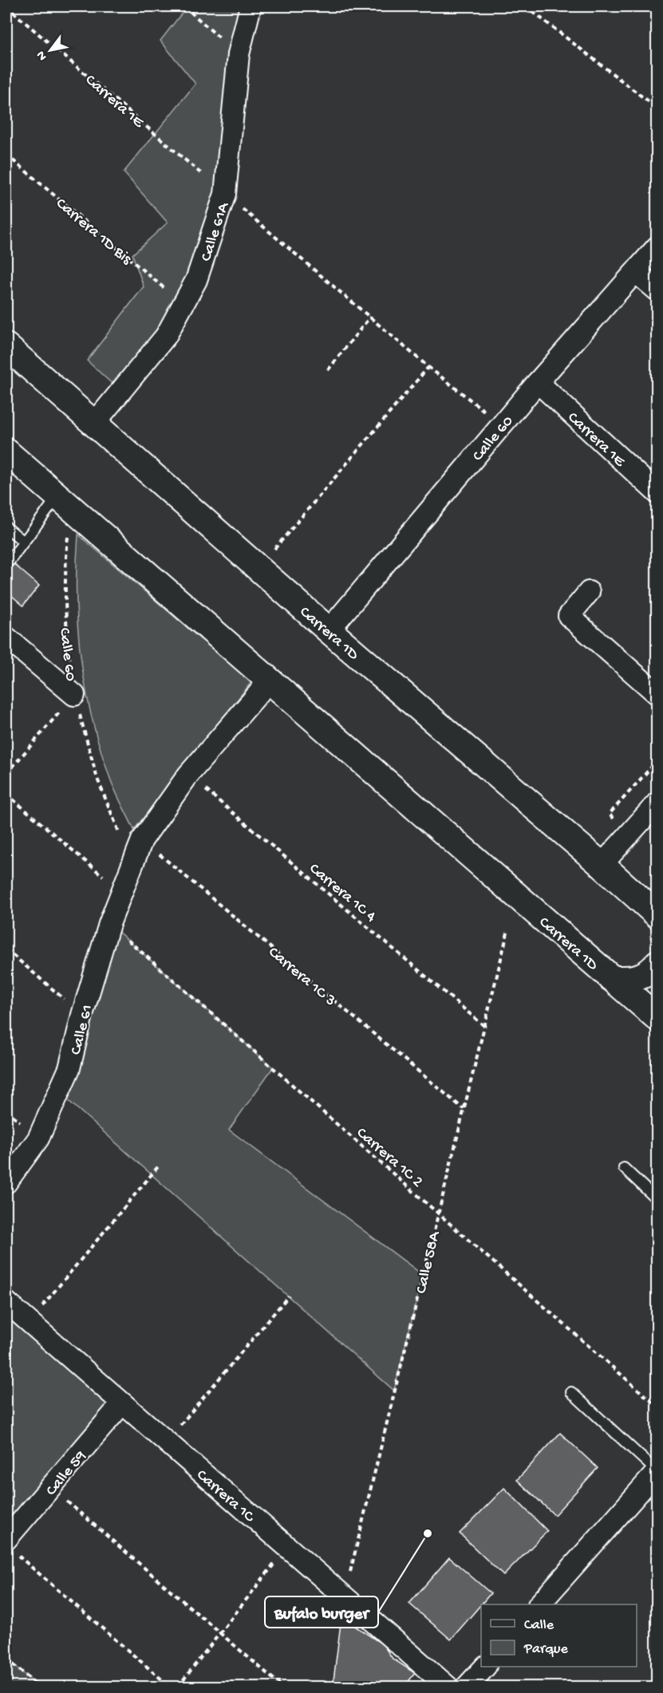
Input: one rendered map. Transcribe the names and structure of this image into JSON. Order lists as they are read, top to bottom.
{
  "streets": {
    "street": [
      "Carrera 1E",
      "Calle 61A",
      "Calle 60",
      "Carrera 1D",
      "Calle 61",
      "Calle 59",
      "Carrera 1C"
    ],
    "path": [
      "Carrera 1D Bis",
      "Carrera 1C 4",
      "Carrera 1C 3",
      "Carrera 1C 2",
      "Calle 58A"
    ]
  },
  "crossings": [
    ["Carrera 1E", "Calle 61A"],
    ["Carrera 1E", "Calle 60"],
    ["Carrera 1D Bis", "Calle 61A"],
    ["Calle 61A", "Carrera 1D"],
    ["Calle 60", "Carrera 1D"],
    ["Carrera 1D", "Calle 61"],
    ["Carrera 1C 4", "Calle 61"],
    ["Carrera 1C 4", "Calle 58A"],
    ["Carrera 1C 3", "Calle 61"],
    ["Carrera 1C 3", "Calle 58A"],
    ["Calle 61", "Carrera 1C 2"],
    ["Carrera 1C 2", "Calle 58A"],
    ["Calle 58A", "Carrera 1C"],
    ["Calle 59", "Carrera 1C"]
  ],
  "places": ["Bufalo burger"],
  "legend": ["Calle", "Parque"],
  "north": "bottom left"
}
